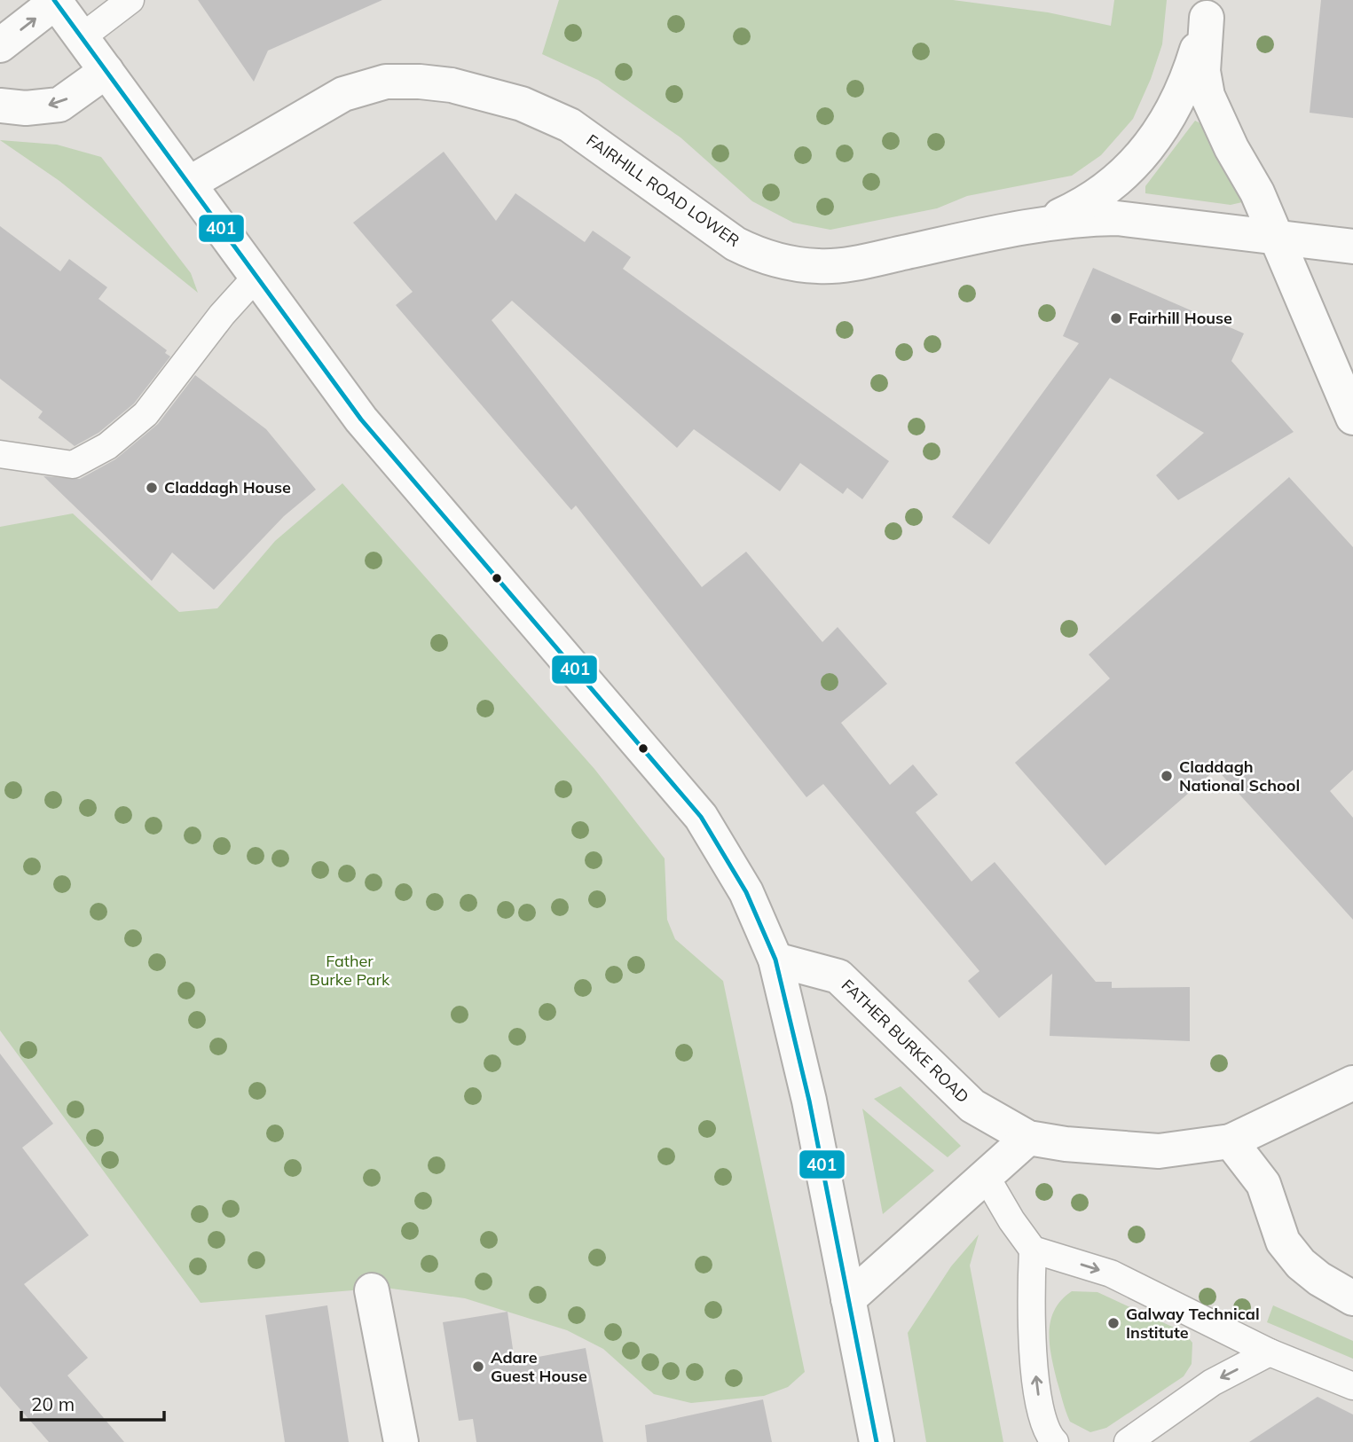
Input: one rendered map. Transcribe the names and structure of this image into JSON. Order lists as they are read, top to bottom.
{
  "streets": {
    "street": ["FAIRHILL ROAD LOWER", "FATHER BURKE ROAD"]
  },
  "parks": ["Father Burke Park"],
  "places": [
    "Fairhill House",
    "Claddagh House",
    "Claddagh National School",
    "Galway Technical Institute",
    "Adare Guest House"
  ],
  "lines": ["transit line 401"],
  "scale_bar": "20 m"
}
